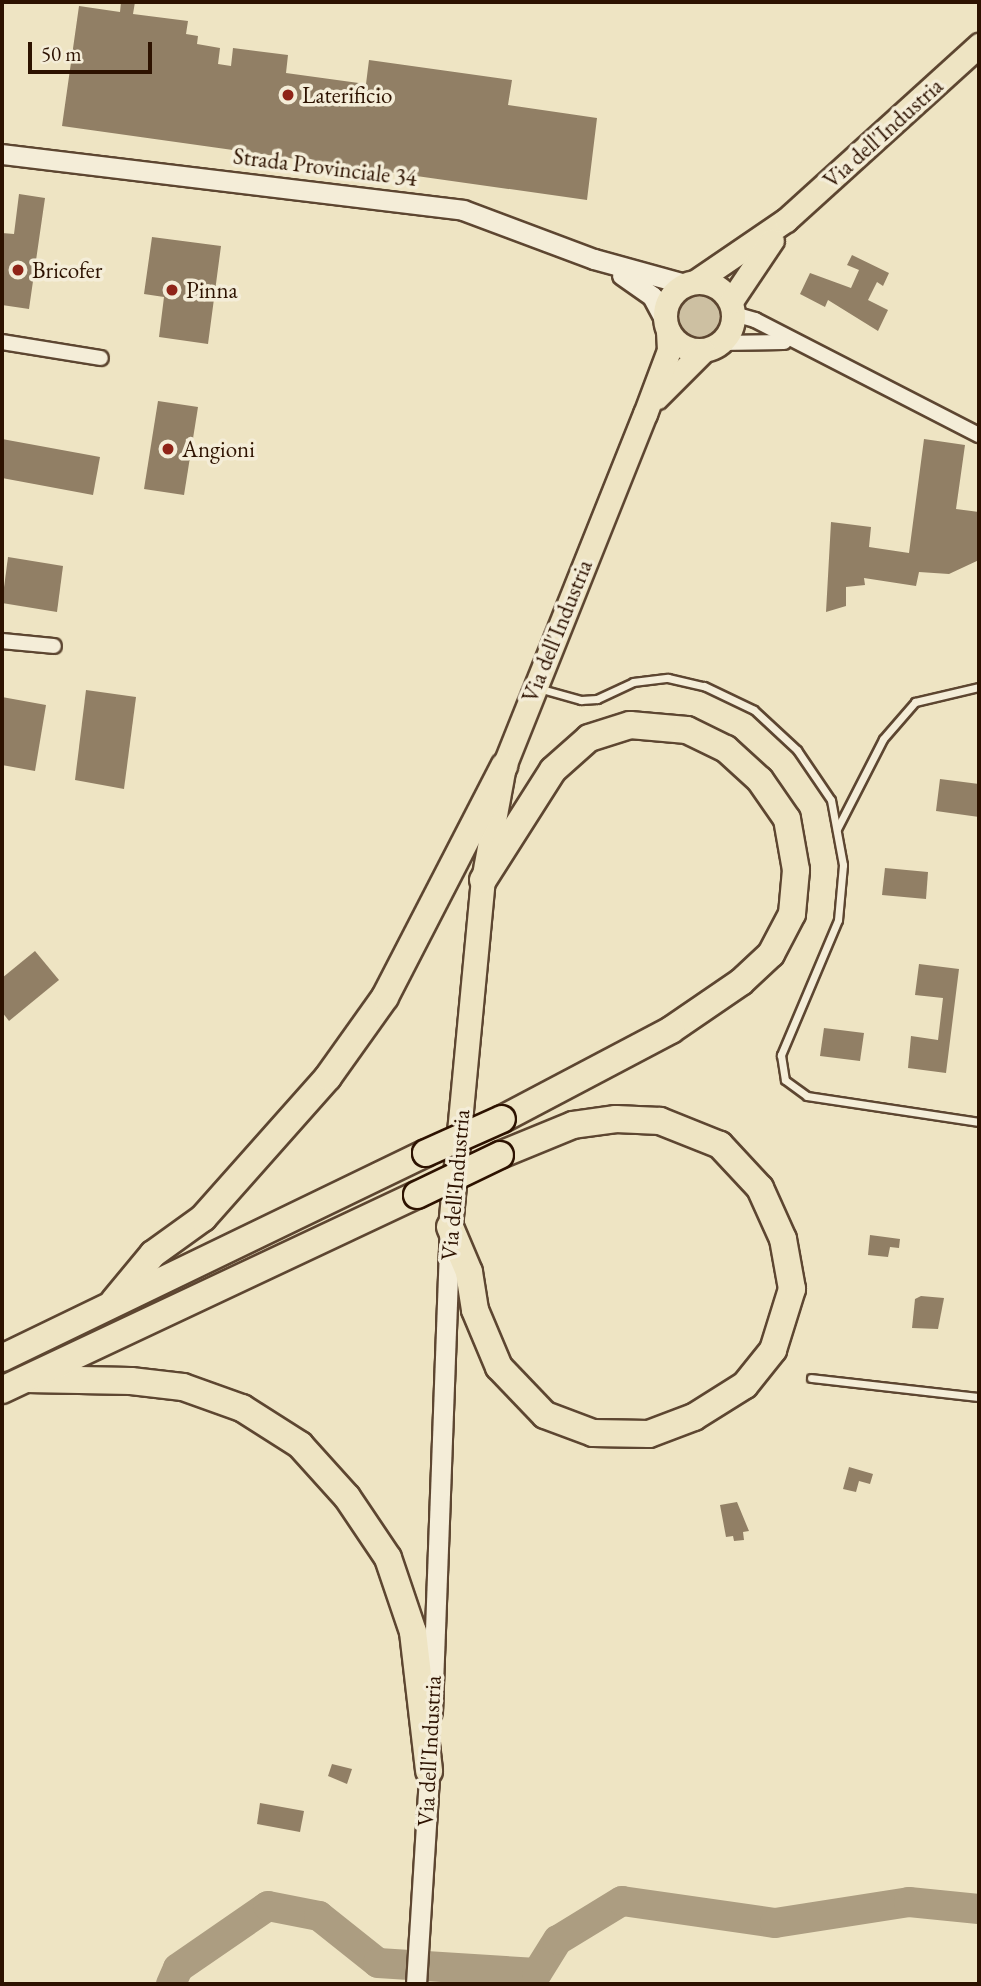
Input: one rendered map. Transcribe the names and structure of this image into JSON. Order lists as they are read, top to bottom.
{
  "streets": {
    "main road": ["Via dell'Industria", "Strada Provinciale 34"]
  },
  "places": [
    "Laterificio",
    "Bricofer",
    "Pinna",
    "Angioni"
  ],
  "scale_bar": "50 m"
}
